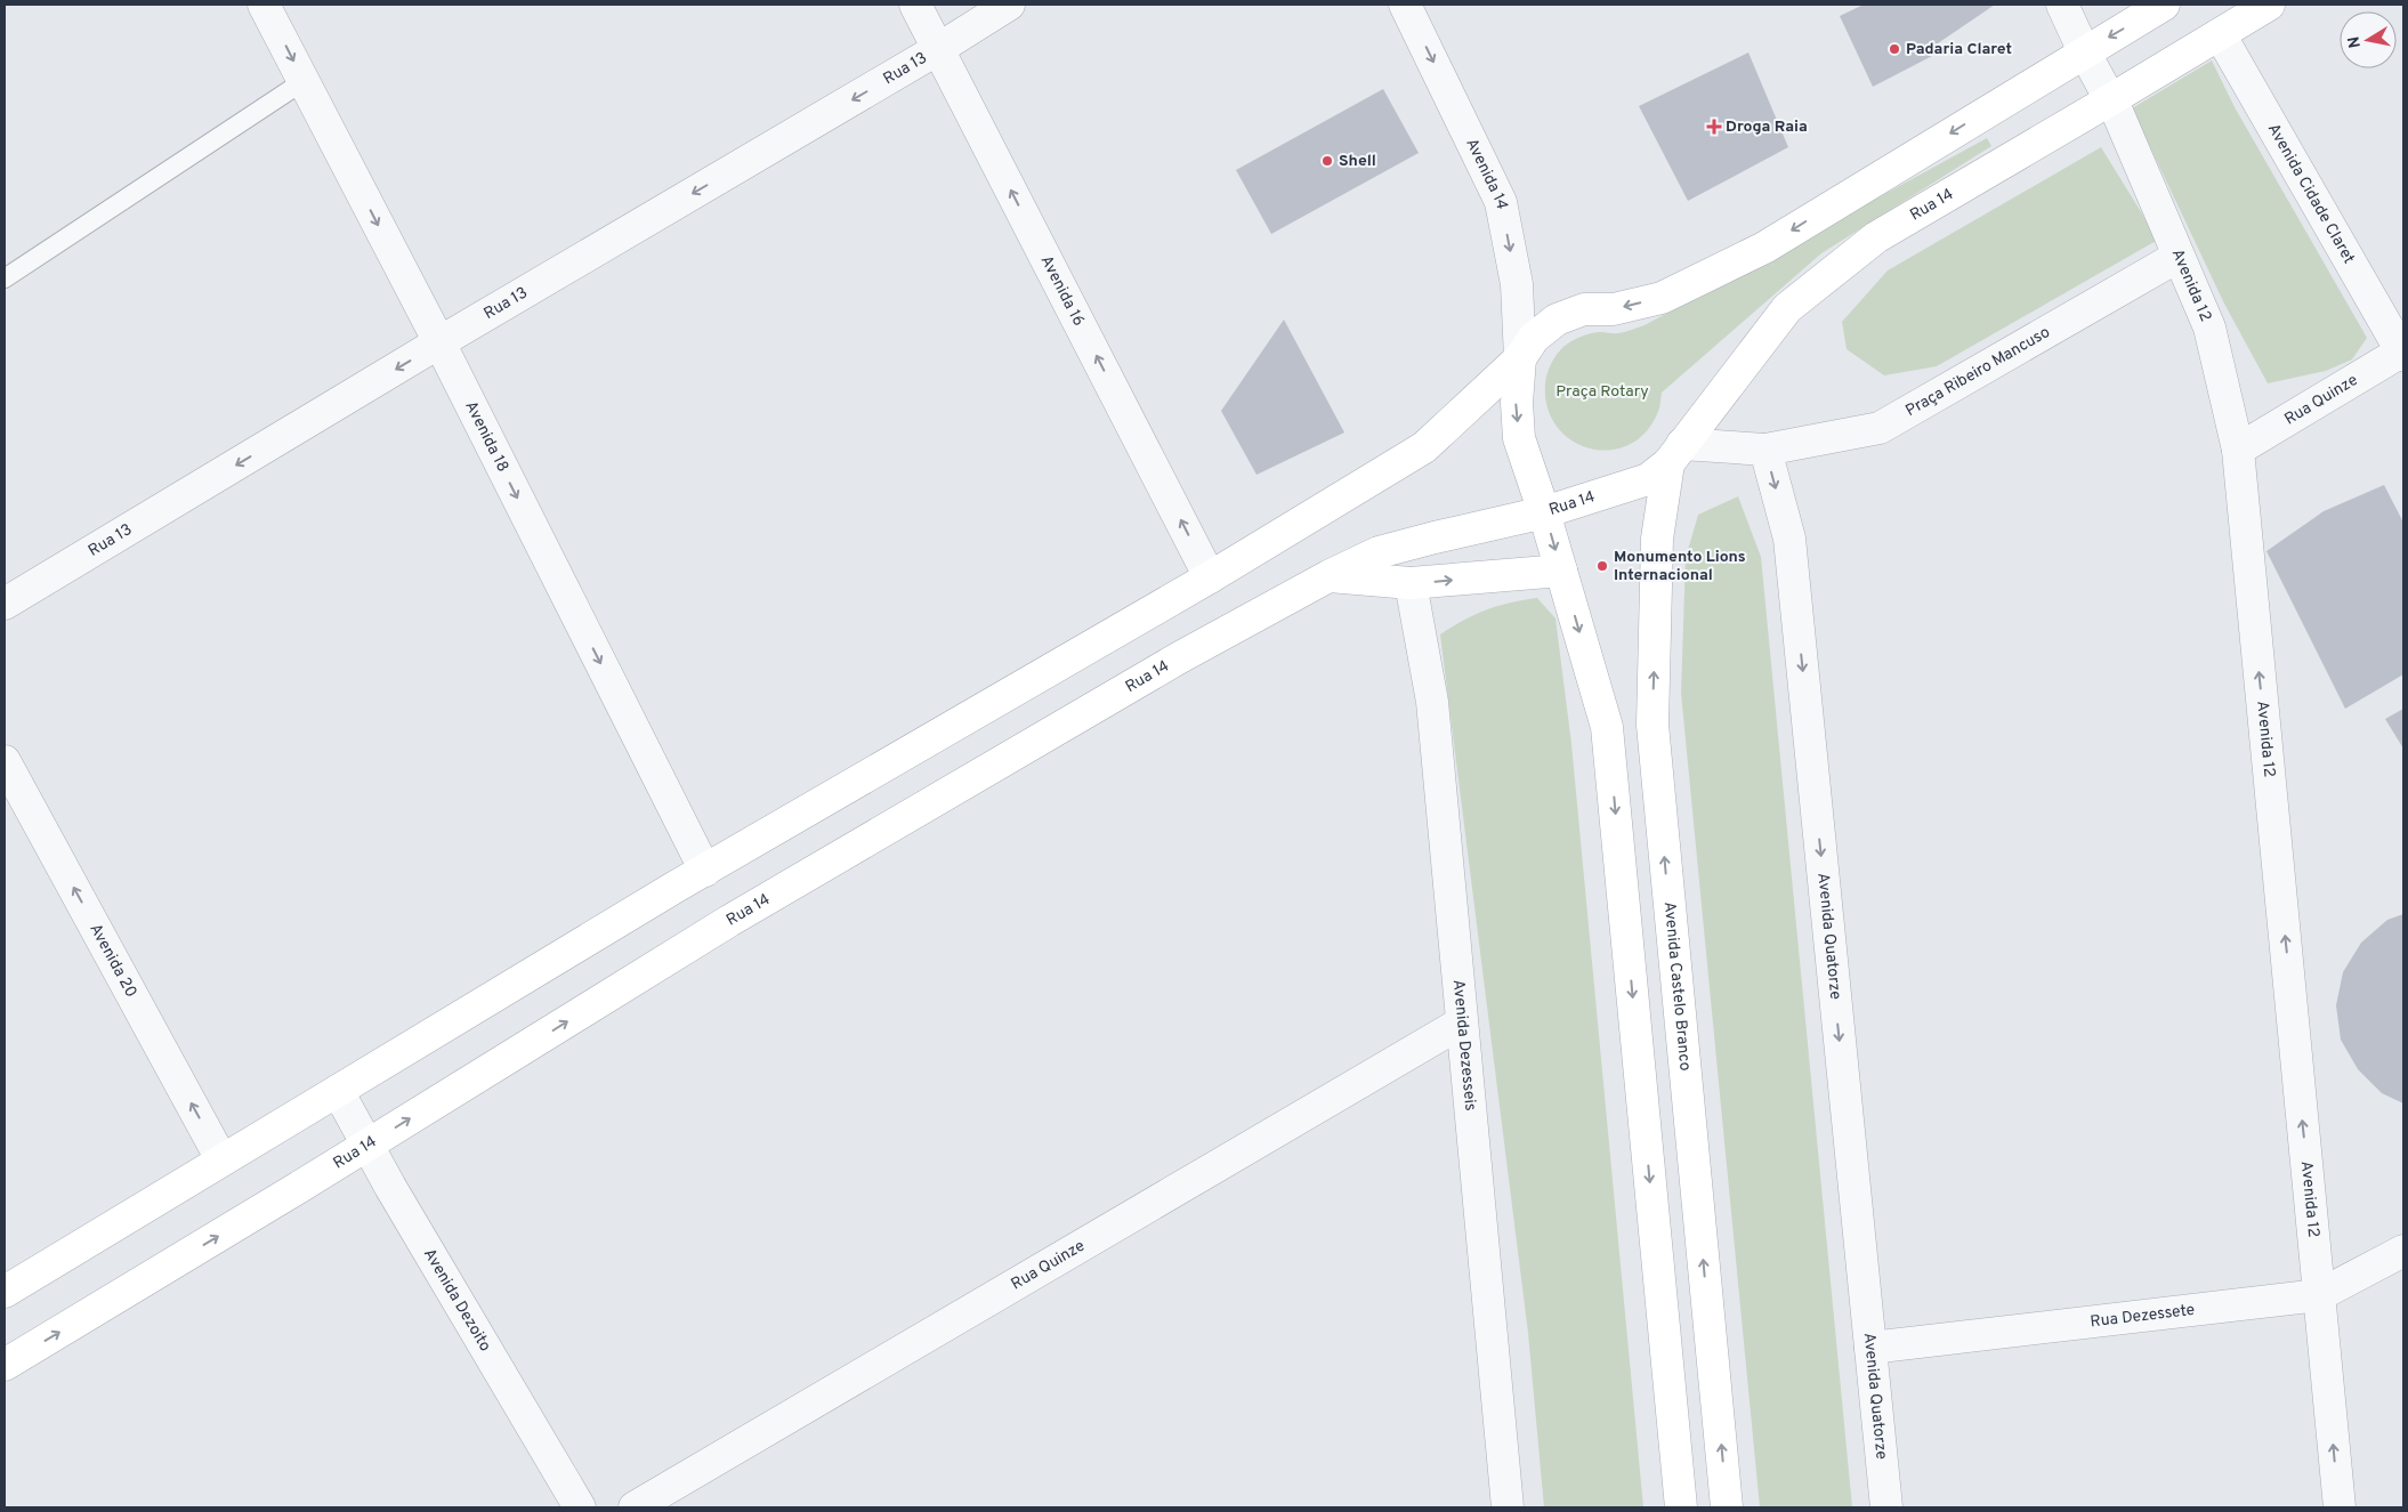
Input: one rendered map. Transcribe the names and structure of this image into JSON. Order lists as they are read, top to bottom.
{
  "streets": {
    "main road": ["Rua 14", "Avenida Castelo Branco"],
    "street": [
      "Rua 13",
      "Avenida 14",
      "Avenida Cidade Claret",
      "Avenida 12",
      "Avenida 16",
      "Praça Ribeiro Mancuso",
      "Rua Quinze",
      "Avenida 18",
      "Avenida Quatorze",
      "Avenida 20",
      "Avenida Dezesseis",
      "Avenida Dezoito",
      "Rua Dezessete"
    ]
  },
  "crossings": [
    ["Rua 13", "Avenida 16"],
    ["Rua 13", "Avenida 18"],
    ["Avenida Cidade Claret", "Rua 14"],
    ["Avenida Cidade Claret", "Rua Quinze"],
    ["Rua 14", "Avenida 12"],
    ["Rua 14", "Avenida Castelo Branco"],
    ["Rua 14", "Avenida Dezoito"],
    ["Avenida 12", "Praça Ribeiro Mancuso"],
    ["Avenida 12", "Rua Quinze"],
    ["Avenida 12", "Rua Dezessete"],
    ["Praça Ribeiro Mancuso", "Avenida Quatorze"],
    ["Rua Quinze", "Avenida Dezesseis"],
    ["Avenida Quatorze", "Rua Dezessete"]
  ],
  "one_way": [
    "Rua 13",
    "Avenida 14",
    "Avenida 12",
    "Avenida 16",
    "Avenida 18",
    "Avenida Quatorze",
    "Avenida 20"
  ],
  "parks": ["Praça Rotary"],
  "places": {
    "other": ["Padaria Claret", "Shell", "Monumento Lions Internacional"],
    "health": ["Droga Raia"]
  },
  "north": "left"
}
